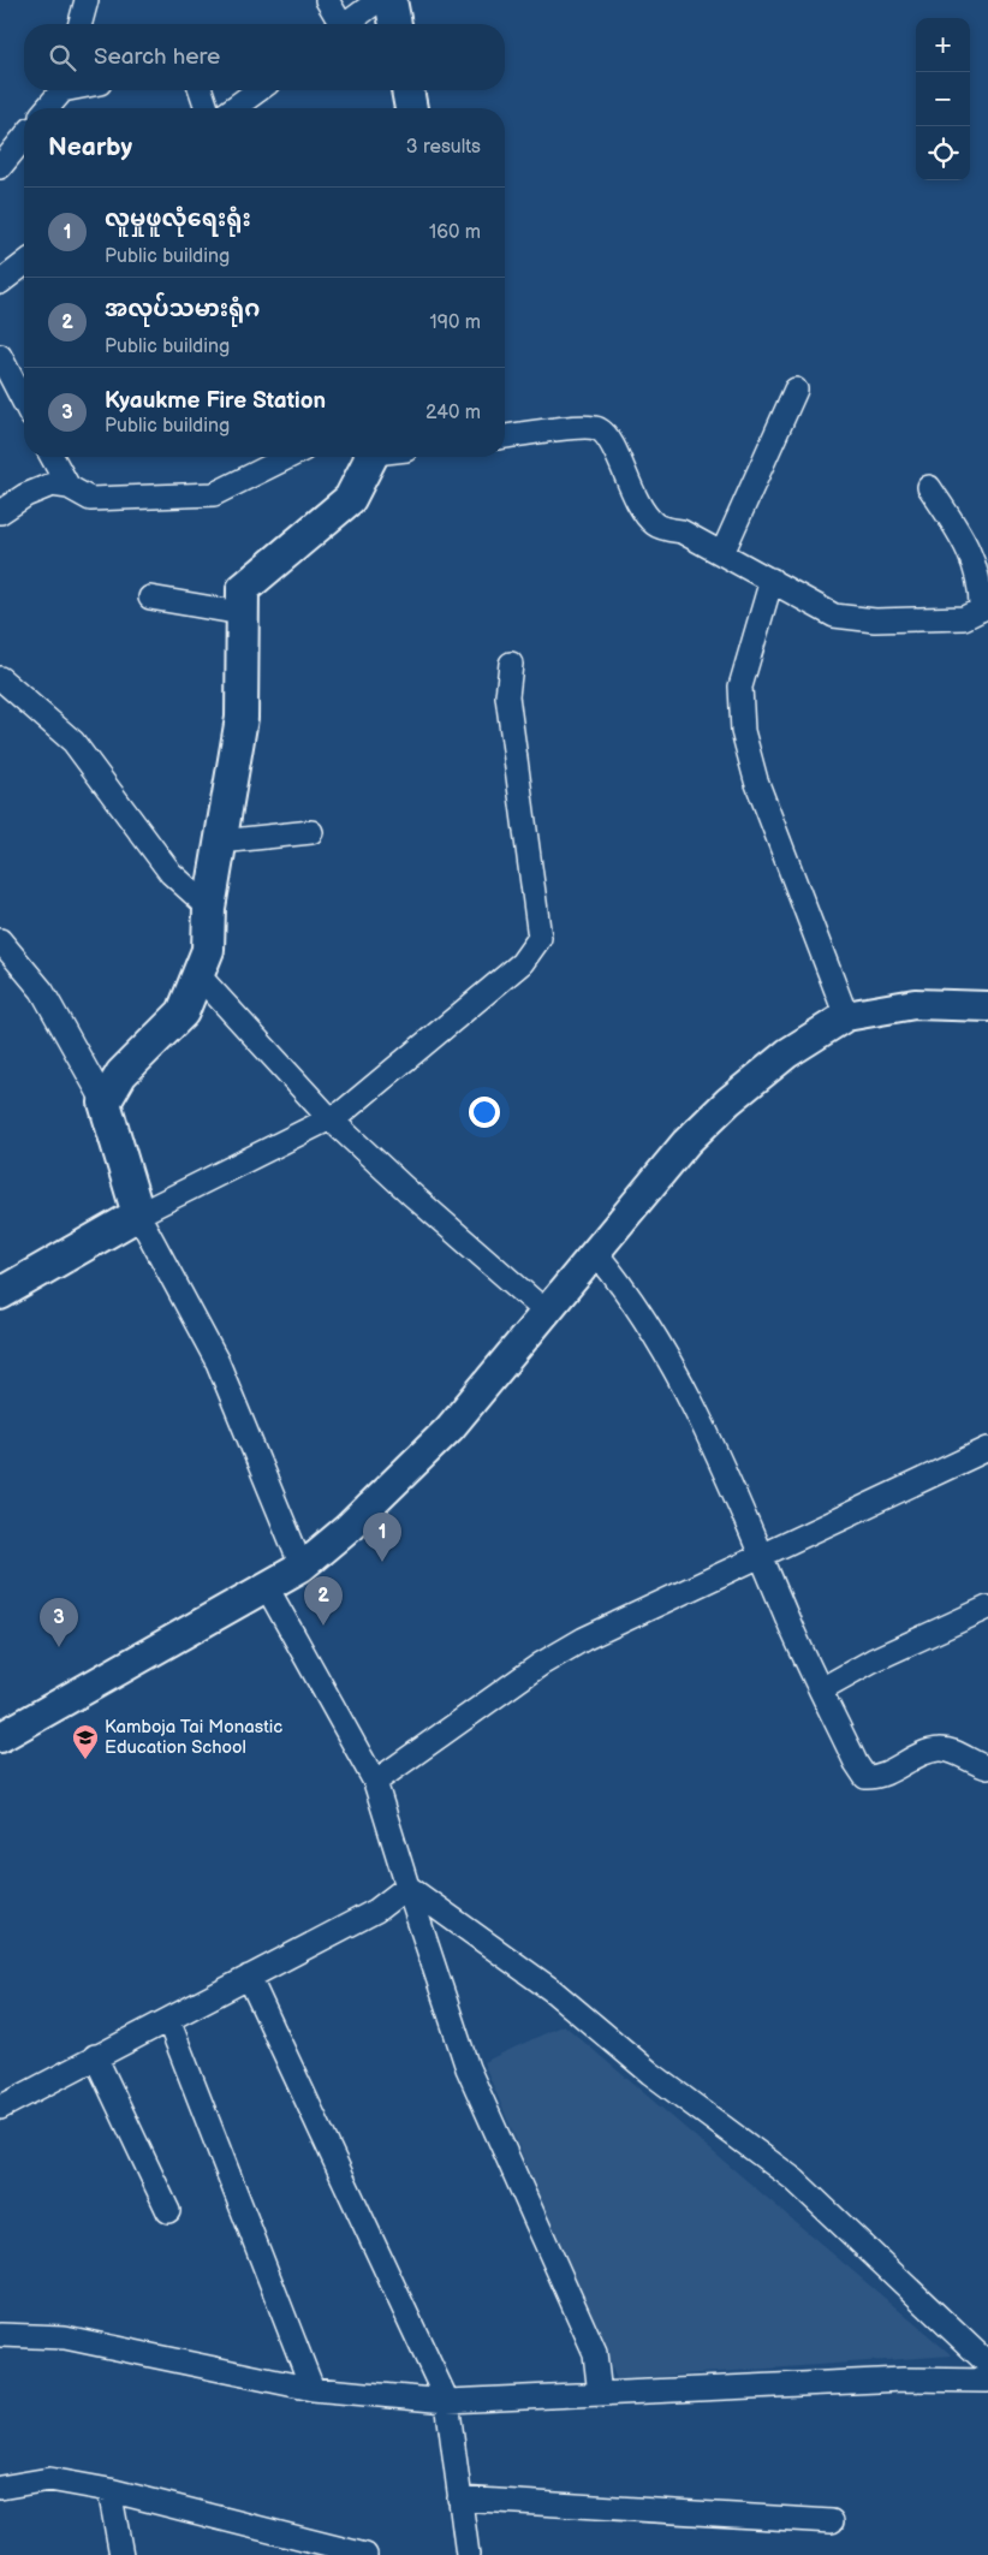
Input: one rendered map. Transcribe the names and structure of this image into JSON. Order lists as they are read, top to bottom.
{
  "places": {
    "school or university": ["Kamboja Tai Monastic Education School"]
  },
  "page": {
    "map_buttons": ["+", "−"],
    "search": "Search here",
    "heading": ["Nearby", "3 results"],
    "list": [
      {
        "mark": "1",
        "name": "လူမှုဖူလုံရေးရုံး",
        "note": "Public building",
        "value": "160 m"
      },
      {
        "mark": "2",
        "name": "အလုပ်သမားရုံဂ",
        "note": "Public building",
        "value": "190 m"
      },
      {
        "mark": "3",
        "name": "Kyaukme Fire Station",
        "note": "Public building",
        "value": "240 m"
      }
    ],
    "pins": ["1", "2", "3"]
  }
}
